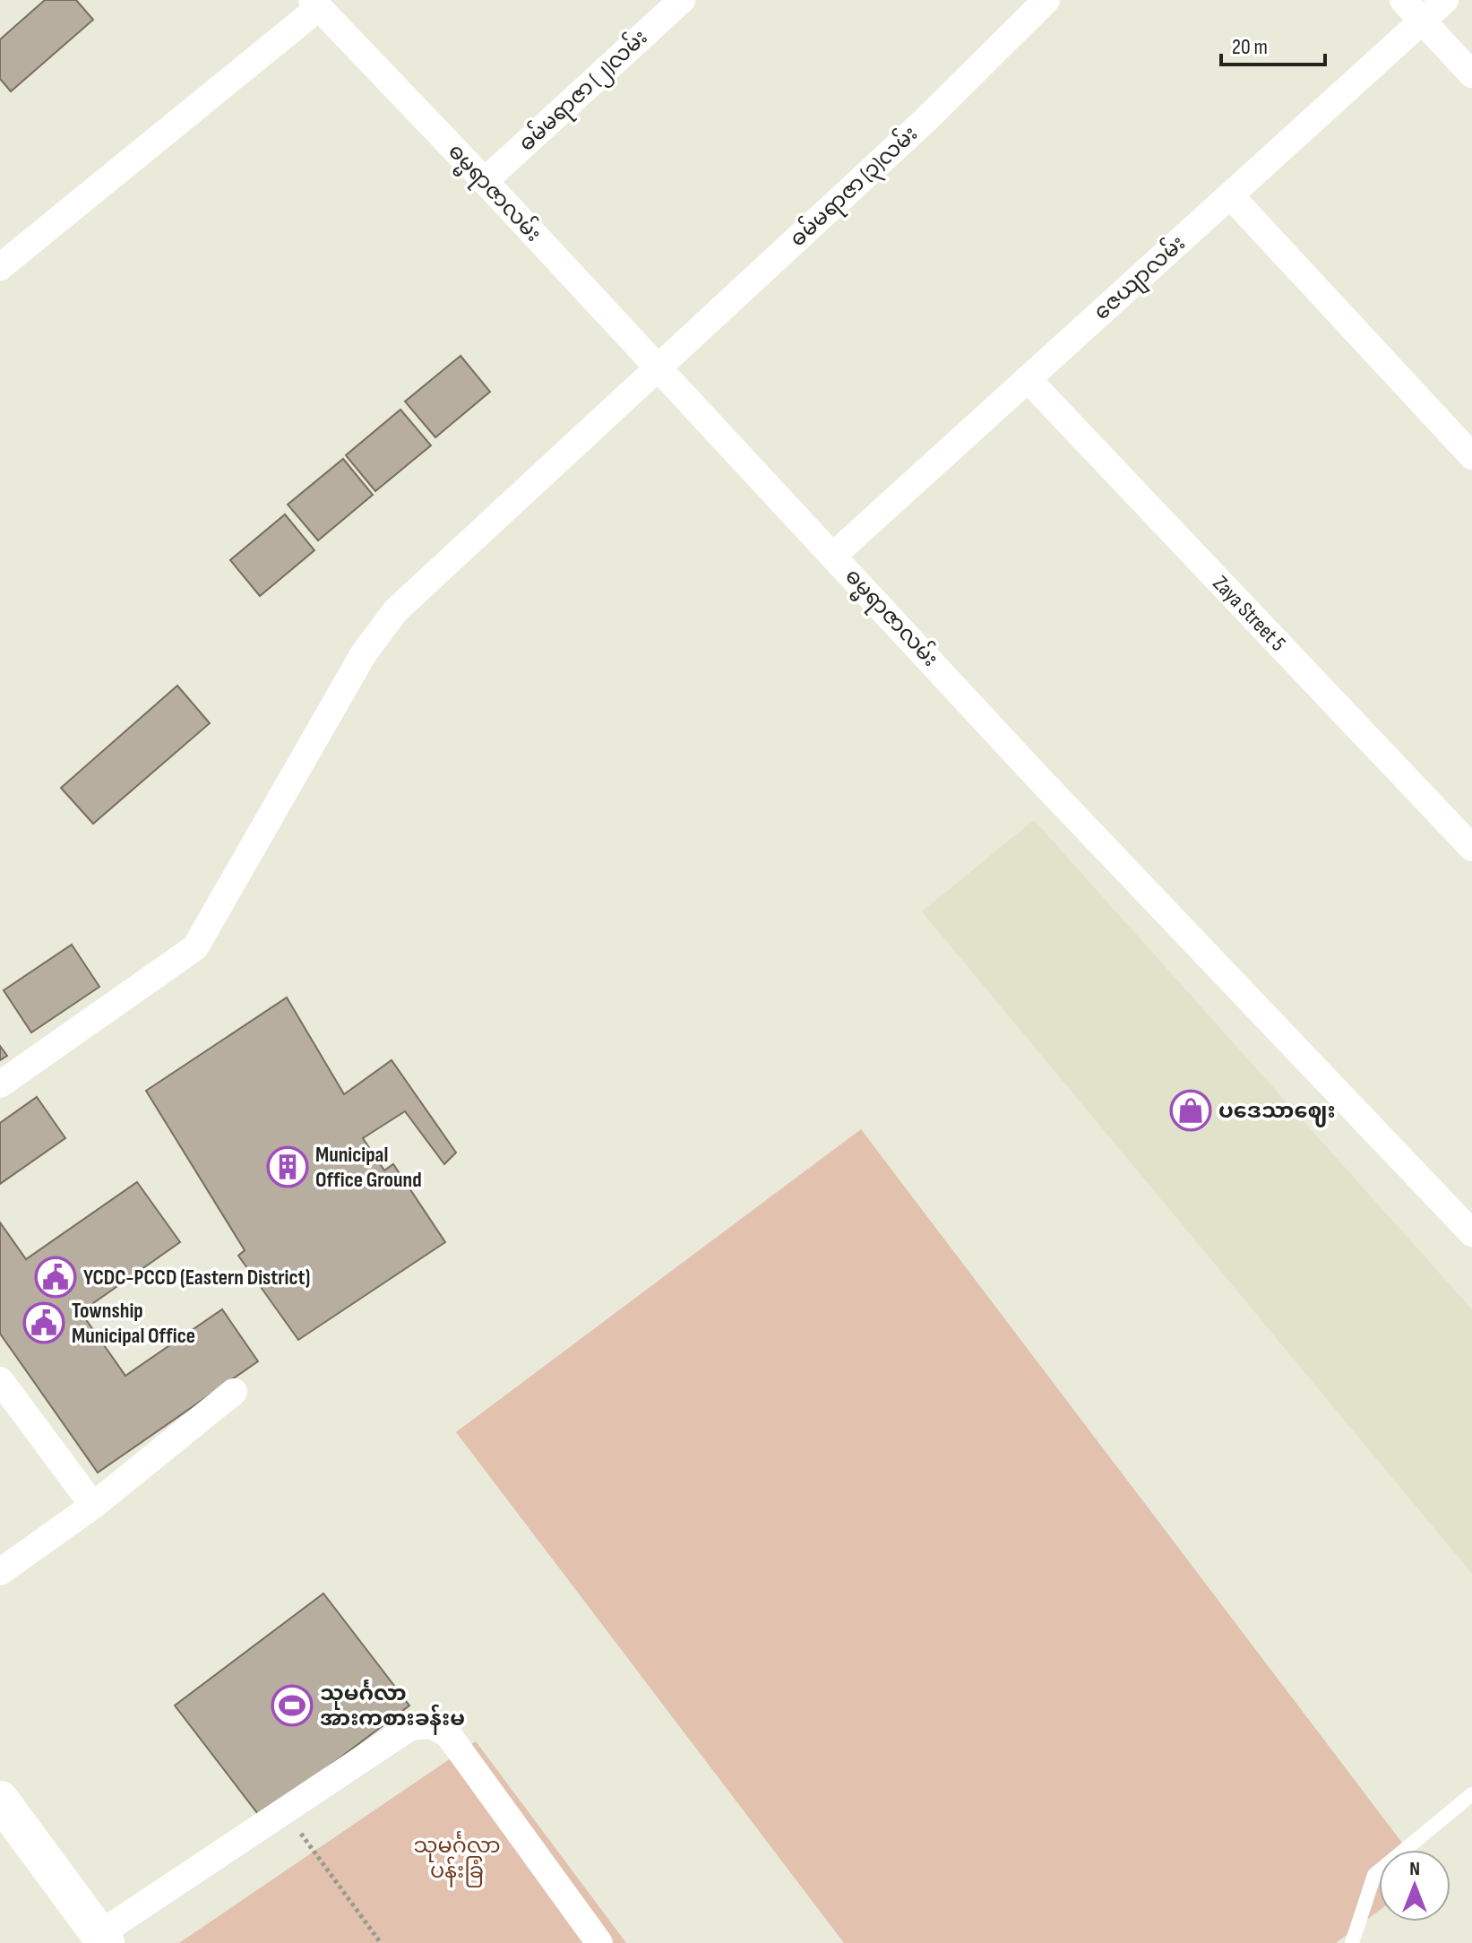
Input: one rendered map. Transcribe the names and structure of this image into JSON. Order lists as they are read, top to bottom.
{
  "streets": {
    "street": [
      "ဓမ်မရာဇာ (၂)လမ်း",
      "ဓမ်မရာဇာ (၃)လမ်း",
      "ဓမ္မရာဇာလမ်း",
      "ဇေယျာလမ်း",
      "Zaya Street 5"
    ]
  },
  "crossings": [
    ["ဓမ်မရာဇာ (၂)လမ်း", "ဓမ္မရာဇာလမ်း"],
    ["ဓမ်မရာဇာ (၃)လမ်း", "ဓမ္မရာဇာလမ်း"],
    ["ဓမ္မရာဇာလမ်း", "ဇေယျာလမ်း"],
    ["ဇေယျာလမ်း", "Zaya Street 5"]
  ],
  "parks": ["သုမင်္ဂလာ ပန်းခြံ"],
  "places": {
    "shop": ["ပဒေသာဈေး"],
    "building": ["Municipal Office Ground"],
    "public building": ["YCDC-PCCD (Eastern District)", "Township Municipal Office"],
    "sports": ["သုမင်္ဂလာ အားကစားခန်းမ"]
  },
  "scale_bar": "20 m",
  "north": "top"
}
